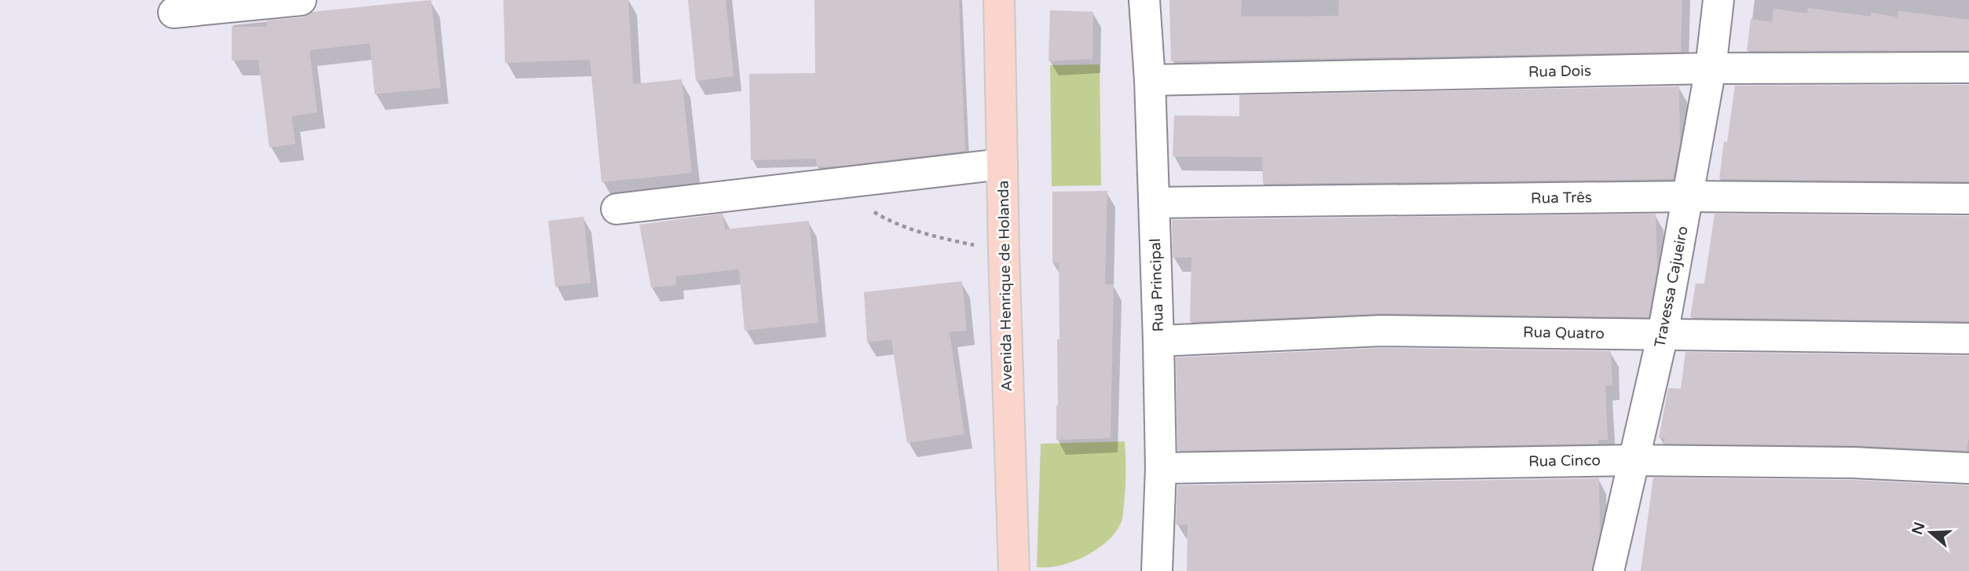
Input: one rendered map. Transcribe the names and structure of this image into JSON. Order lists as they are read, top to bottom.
{
  "streets": {
    "main road": ["Avenida Henrique de Holanda"],
    "street": [
      "Rua Dois",
      "Rua Três",
      "Rua Principal",
      "Travessa Cajueiro",
      "Rua Quatro",
      "Rua Cinco"
    ]
  },
  "crossings": [
    ["Rua Dois", "Rua Principal"],
    ["Rua Dois", "Travessa Cajueiro"],
    ["Rua Três", "Rua Principal"],
    ["Rua Três", "Travessa Cajueiro"],
    ["Rua Principal", "Rua Quatro"],
    ["Rua Principal", "Rua Cinco"],
    ["Travessa Cajueiro", "Rua Quatro"],
    ["Travessa Cajueiro", "Rua Cinco"]
  ],
  "north": "left"
}
